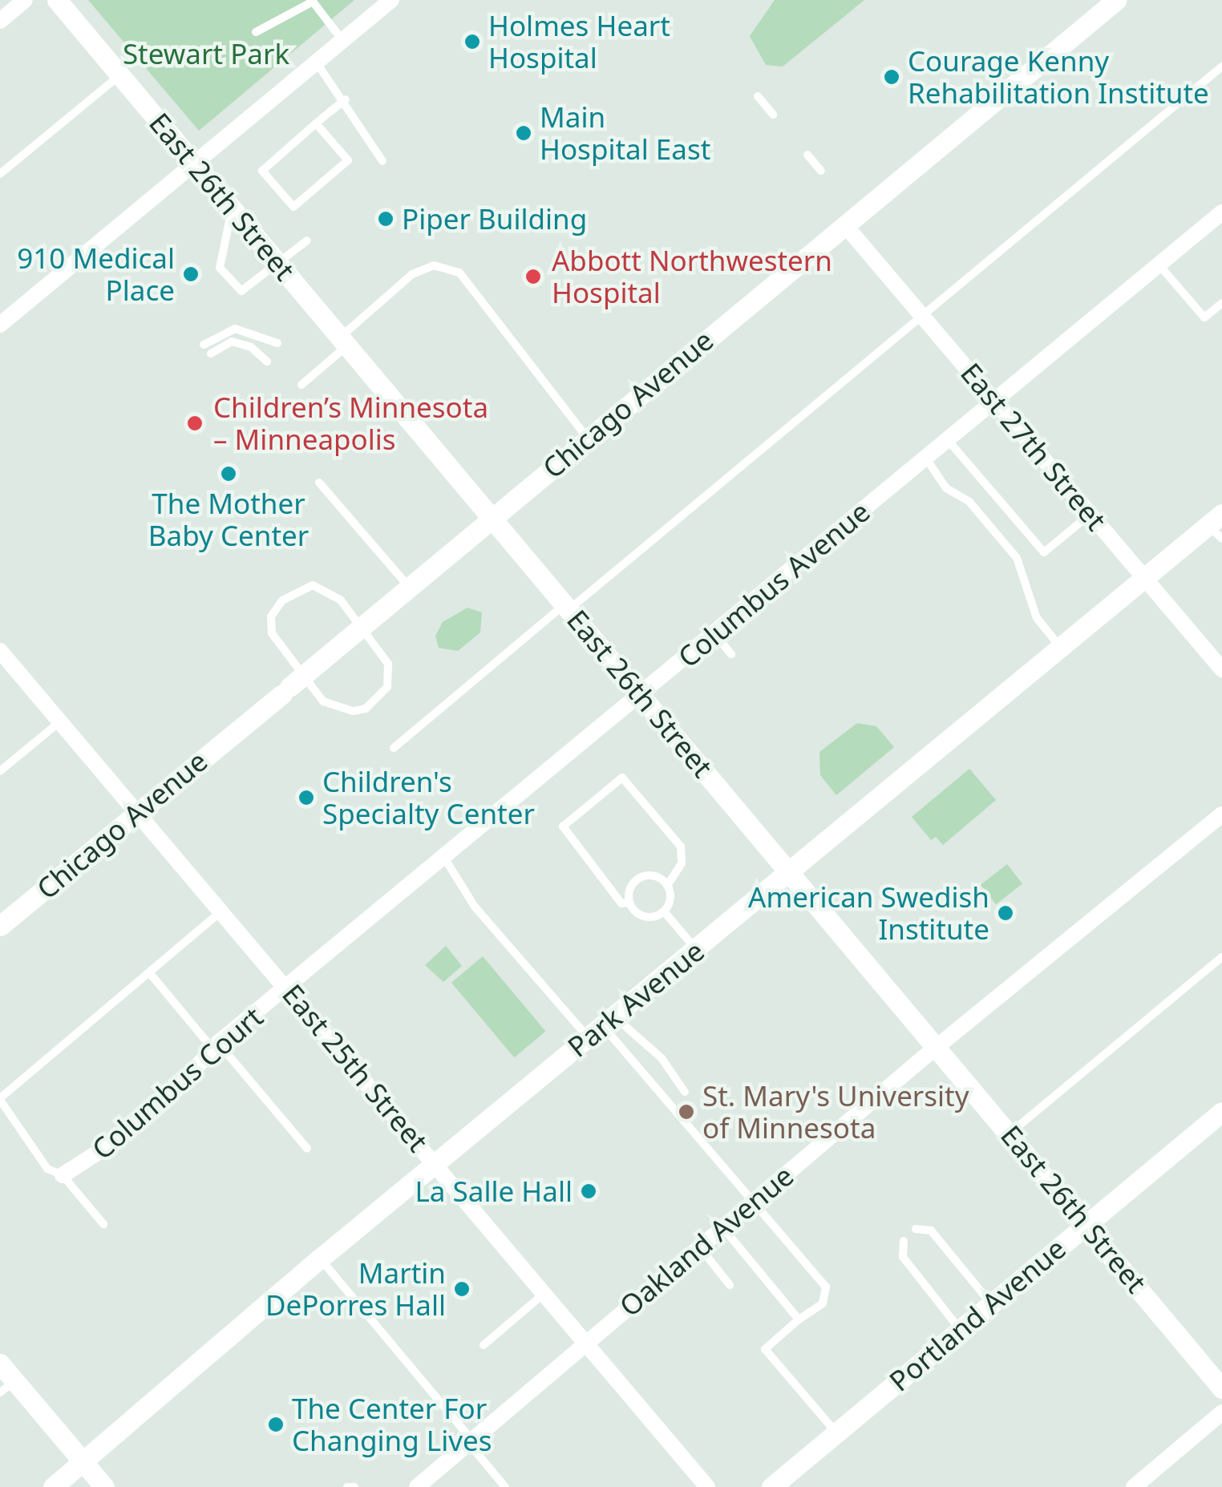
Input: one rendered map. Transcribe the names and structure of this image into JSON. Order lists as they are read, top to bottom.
{
  "streets": {
    "street": [
      "East 26th Street",
      "Chicago Avenue",
      "East 27th Street",
      "Columbus Avenue",
      "Park Avenue",
      "East 25th Street",
      "Columbus Court",
      "Oakland Avenue",
      "Portland Avenue"
    ]
  },
  "crossings": [
    ["East 26th Street", "Chicago Avenue"],
    ["East 26th Street", "Columbus Avenue"],
    ["East 26th Street", "Park Avenue"],
    ["East 26th Street", "Oakland Avenue"],
    ["East 26th Street", "Portland Avenue"],
    ["Chicago Avenue", "East 27th Street"],
    ["Chicago Avenue", "East 25th Street"],
    ["East 27th Street", "Columbus Avenue"],
    ["East 27th Street", "Park Avenue"],
    ["Columbus Avenue", "East 25th Street"],
    ["Columbus Avenue", "Columbus Court"],
    ["Park Avenue", "East 25th Street"],
    ["East 25th Street", "Columbus Court"],
    ["East 25th Street", "Oakland Avenue"]
  ],
  "parks": ["Stewart Park"],
  "places": [
    "Holmes Heart Hospital",
    "Courage Kenny Rehabilitation Institute",
    "Main Hospital East",
    "Piper Building",
    "910 Medical Place",
    "Abbott Northwestern Hospital",
    "Children’s Minnesota – Minneapolis",
    "The Mother Baby Center",
    "Children's Specialty Center",
    "American Swedish Institute",
    "St. Mary's University of Minnesota",
    "La Salle Hall",
    "Martin DePorres Hall",
    "The Center For Changing Lives"
  ]
}
